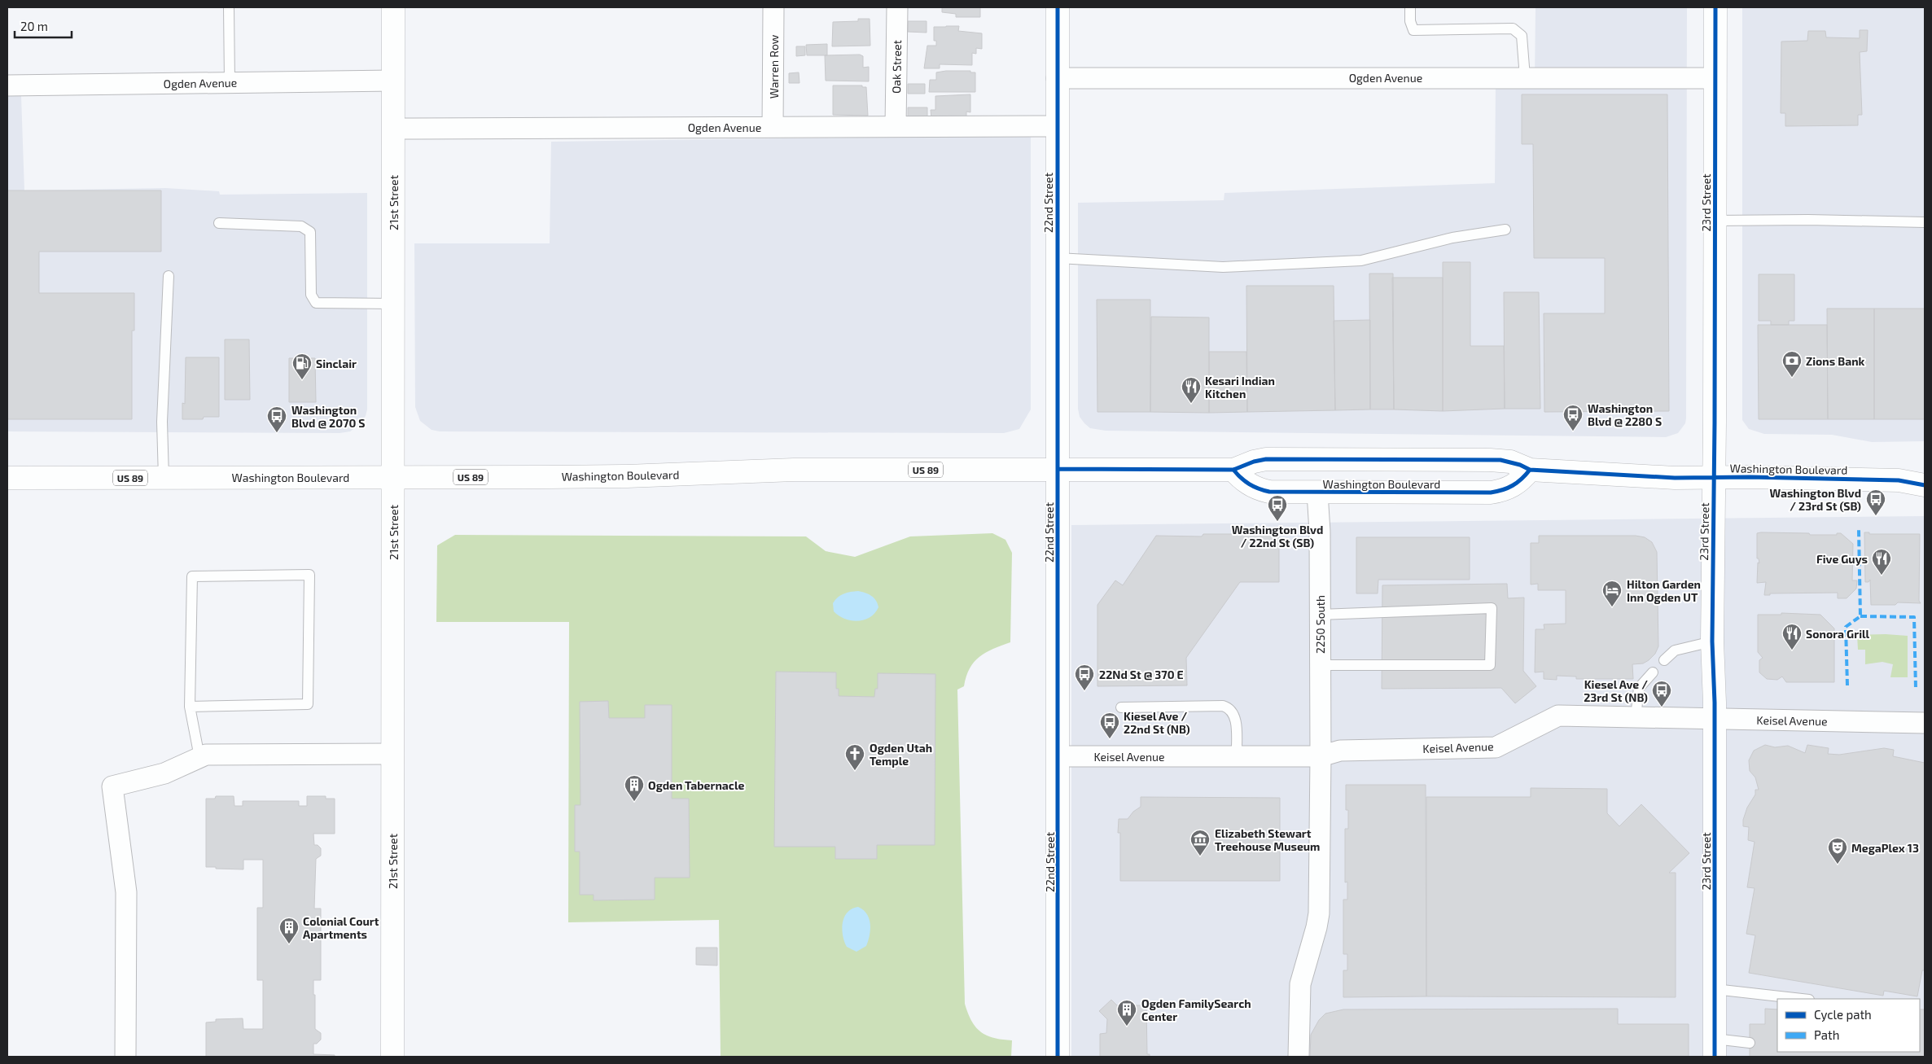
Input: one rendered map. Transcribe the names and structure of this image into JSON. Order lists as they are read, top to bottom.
{
  "streets": {
    "main road": [
      "21st Street",
      "22nd Street",
      "23rd Street",
      "Washington Boulevard",
      "US 89"
    ],
    "street": [
      "Warren Row",
      "Oak Street",
      "Ogden Avenue",
      "2250 South",
      "Keisel Avenue"
    ]
  },
  "crossings": [
    ["Warren Row", "Ogden Avenue"],
    ["Oak Street", "Ogden Avenue"],
    ["Ogden Avenue", "21st Street"],
    ["Ogden Avenue", "22nd Street"],
    ["Ogden Avenue", "23rd Street"],
    ["21st Street", "Washington Boulevard"],
    ["22nd Street", "Washington Boulevard"],
    ["22nd Street", "Keisel Avenue"],
    ["23rd Street", "Washington Boulevard"],
    ["23rd Street", "Keisel Avenue"],
    ["Washington Boulevard", "2250 South"],
    ["2250 South", "Keisel Avenue"]
  ],
  "places": {
    "bank": ["Zions Bank"],
    "fuel station": ["Sinclair"],
    "restaurant": ["Kesari Indian Kitchen", "Five Guys", "Sonora Grill"],
    "bus stop": [
      "Washington Blvd @ 2280 S",
      "Washington Blvd @ 2070 S",
      "Washington Blvd / 23rd St (SB)",
      "Washington Blvd / 22nd St (SB)",
      "22Nd St @ 370 E",
      "Kiesel Ave / 23rd St (NB)",
      "Kiesel Ave / 22nd St (NB)"
    ],
    "hotel": ["Hilton Garden Inn Ogden UT"],
    "church": ["Ogden Utah Temple"],
    "building": ["Ogden Tabernacle", "Colonial Court Apartments", "Ogden FamilySearch Center"],
    "museum": ["Elizabeth Stewart Treehouse Museum"],
    "theatre": ["MegaPlex 13"]
  },
  "legend": ["Cycle path", "Path"],
  "scale_bar": "20 m"
}
